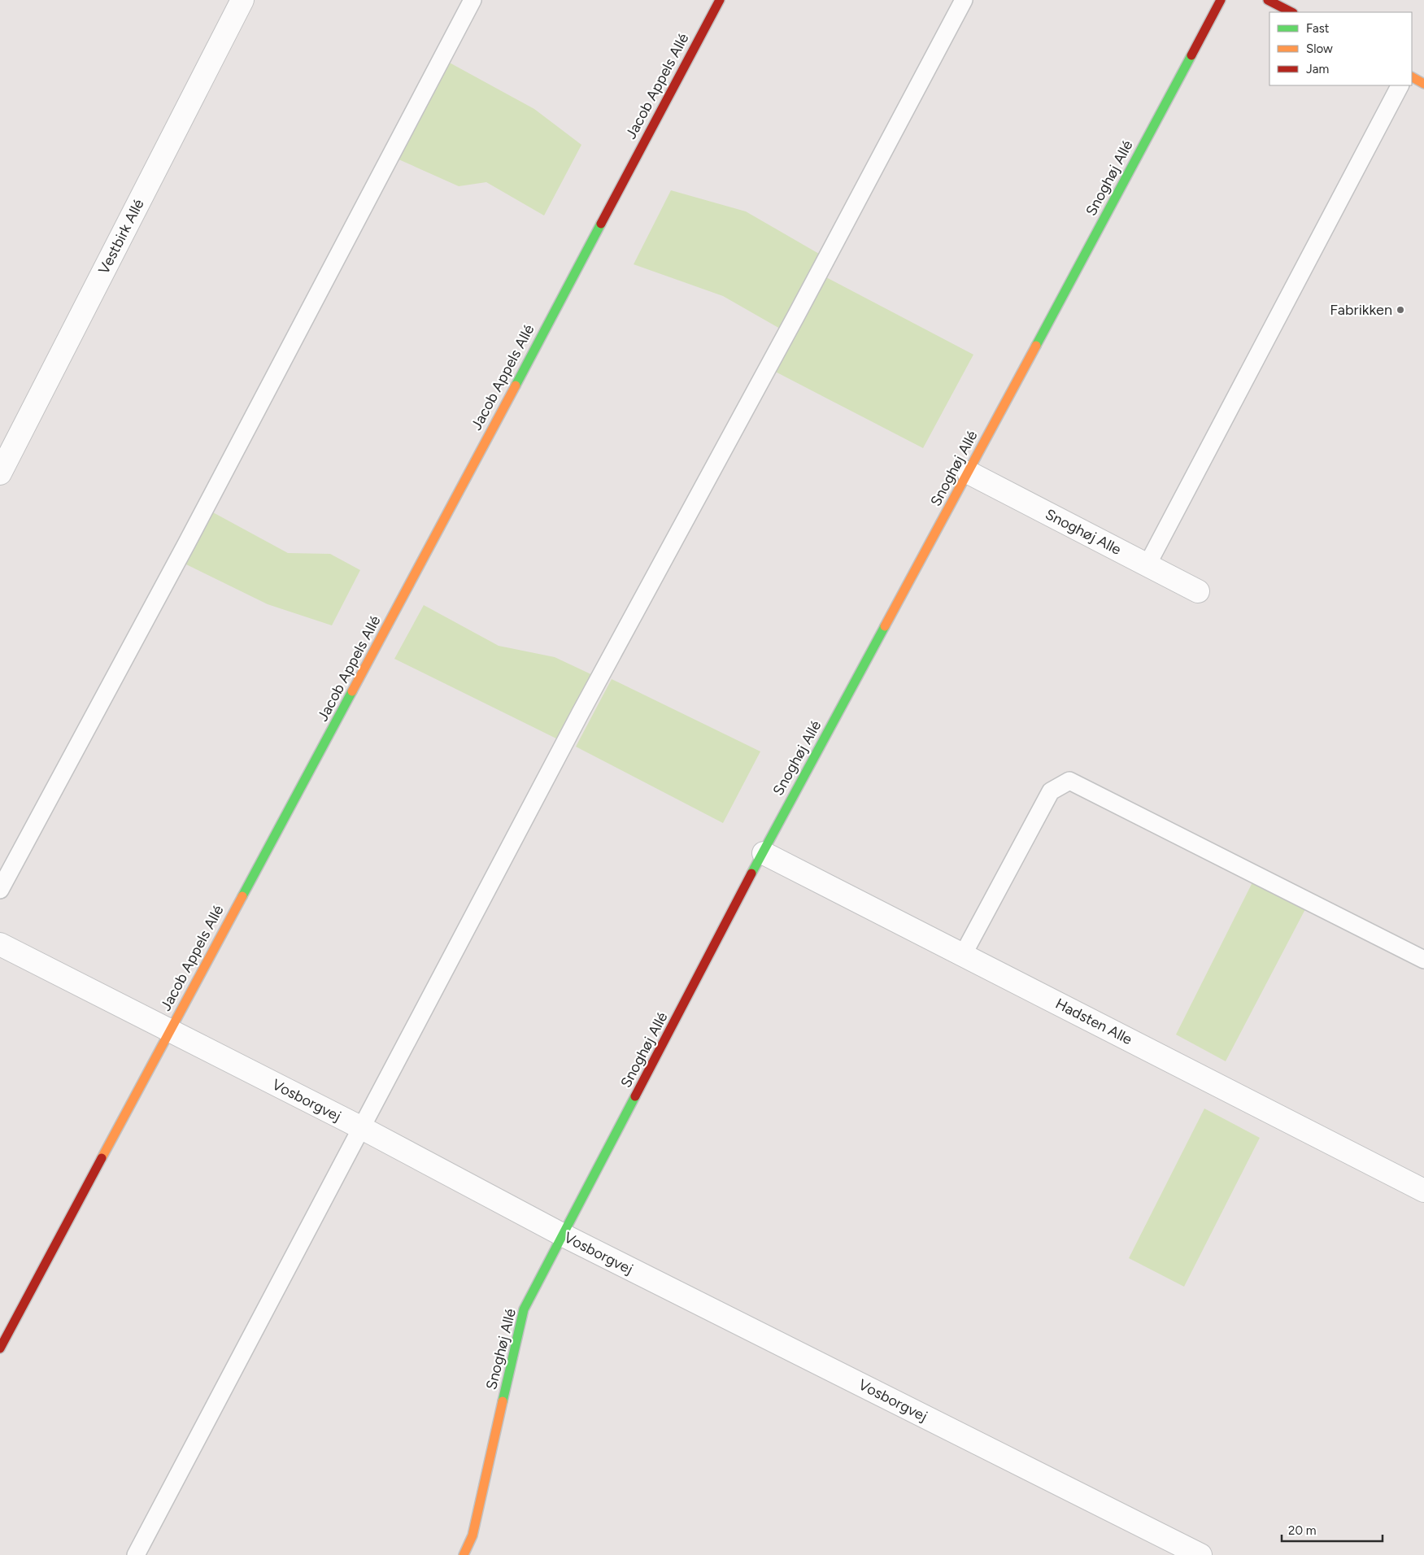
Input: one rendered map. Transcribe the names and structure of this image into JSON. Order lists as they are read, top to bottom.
{
  "streets": {
    "street": [
      "Jacob Appels Allé",
      "Snoghøj Allé",
      "Vestbirk Allé",
      "Snoghøj Alle",
      "Hadsten Alle",
      "Vosborgvej"
    ]
  },
  "crossings": [
    ["Jacob Appels Allé", "Vosborgvej"],
    ["Snoghøj Allé", "Snoghøj Alle"],
    ["Snoghøj Allé", "Hadsten Alle"],
    ["Snoghøj Allé", "Vosborgvej"]
  ],
  "places": ["Fabrikken"],
  "legend": ["Fast", "Slow", "Jam"],
  "scale_bar": "20 m"
}
